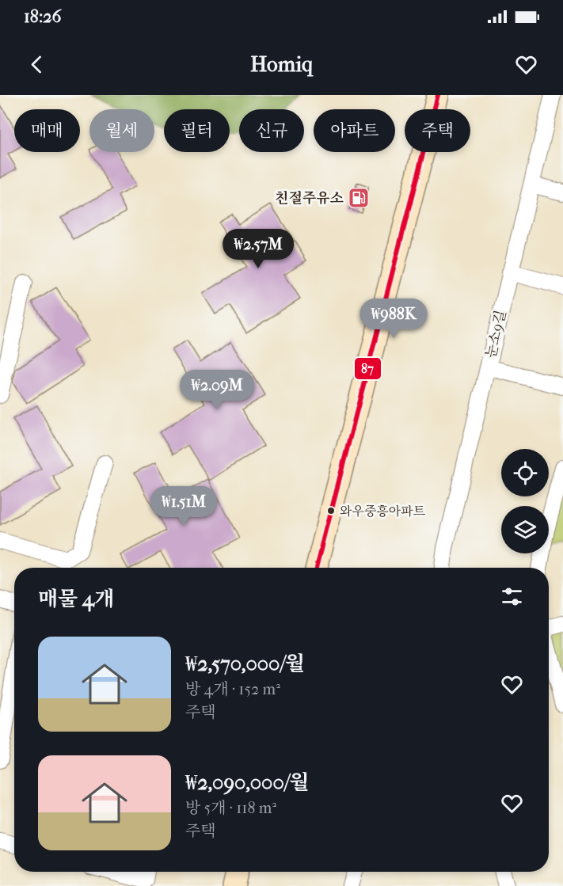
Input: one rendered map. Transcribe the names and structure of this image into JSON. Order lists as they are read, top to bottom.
{
  "streets": {
    "street": ["눈소9길"]
  },
  "places": {
    "fuel station": ["친절주유소"],
    "other": ["와우중흥아파트"]
  },
  "lines": ["transit line 87"],
  "page": {
    "status": "18:26",
    "header": "Homiq",
    "chip": [
      "매매",
      "월세",
      "필터",
      "신규",
      "아파트",
      "주택"
    ],
    "price": [
      "₩2.57M",
      "₩988K",
      "₩2.09M",
      "₩1.51M"
    ],
    "heading": "매물 4개",
    "list": [
      {
        "name": "₩2,570,000/월",
        "note": "방 4개 · 152 m² · 주택"
      },
      {
        "name": "₩2,090,000/월",
        "note": "방 5개 · 118 m² · 주택"
      }
    ]
  }
}
